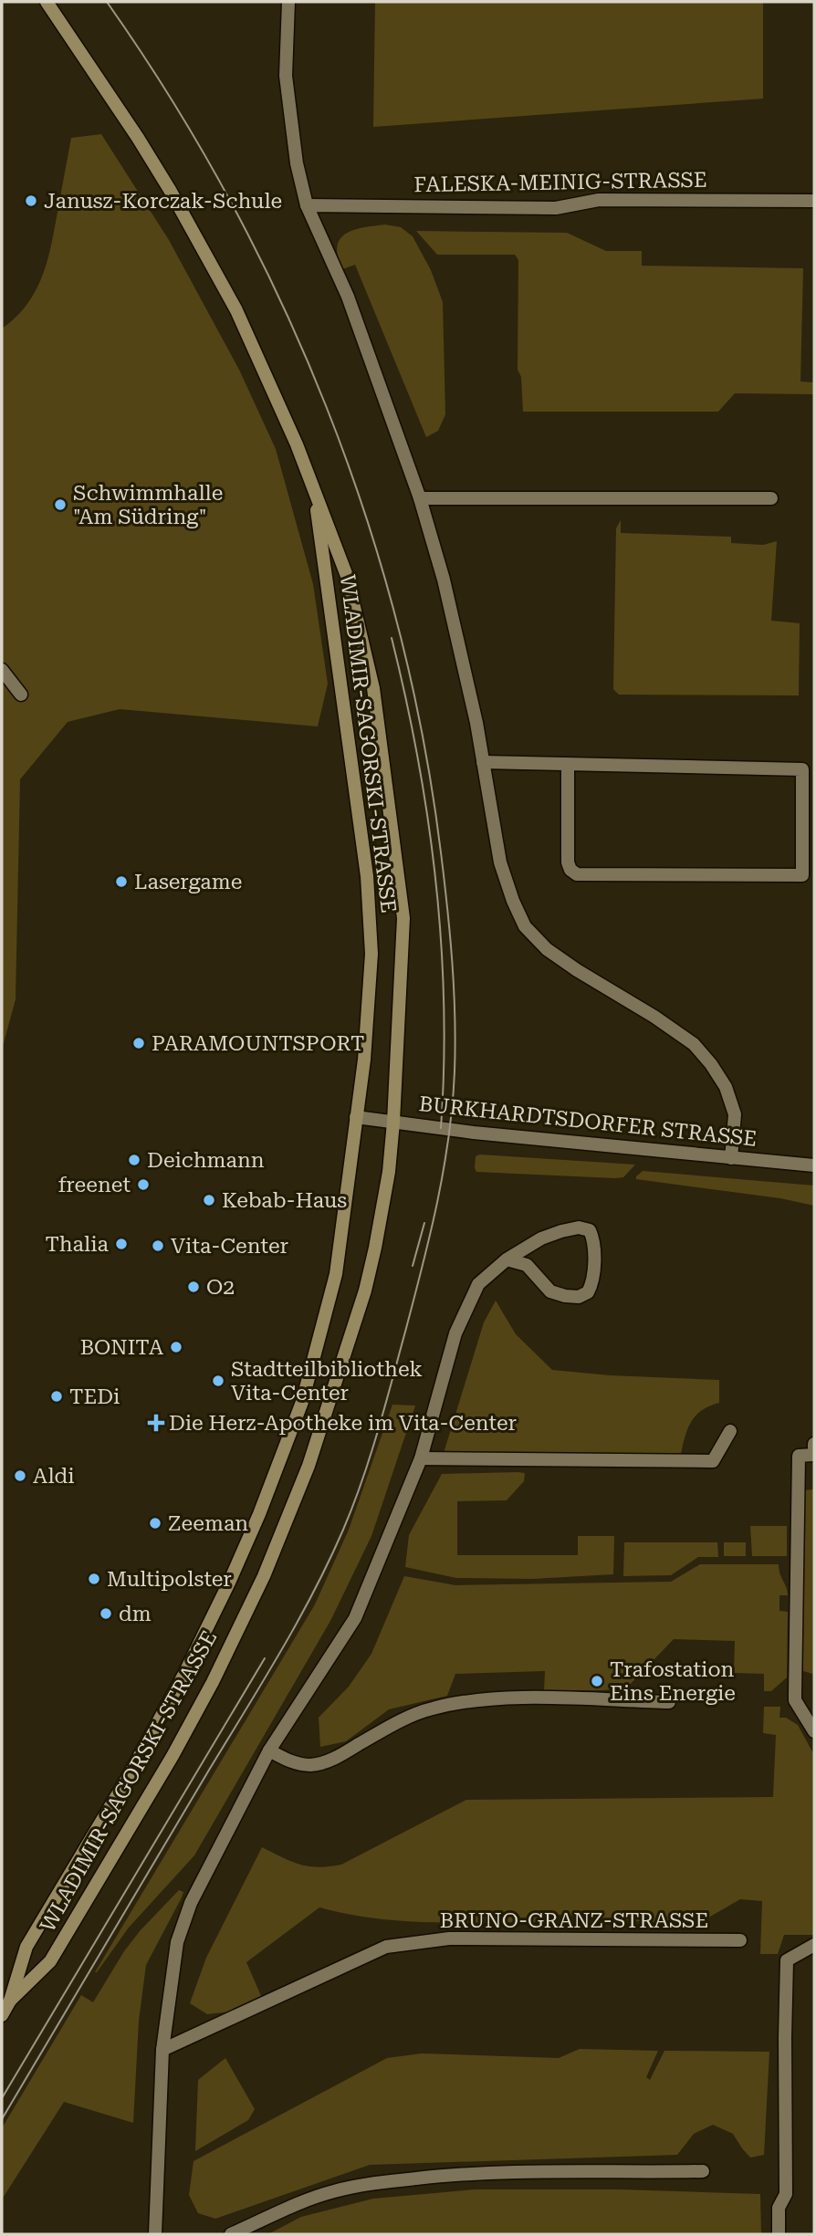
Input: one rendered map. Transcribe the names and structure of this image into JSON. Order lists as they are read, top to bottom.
{
  "streets": {
    "main road": ["WLADIMIR-SAGORSKI-STRASSE"],
    "street": ["FALESKA-MEINIG-STRASSE", "BURKHARDTSDORFER STRASSE", "BRUNO-GRANZ-STRASSE"]
  },
  "crossings": [
    ["WLADIMIR-SAGORSKI-STRASSE", "BURKHARDTSDORFER STRASSE"]
  ],
  "places": {
    "other": [
      "Janusz-Korczak-Schule",
      "Schwimmhalle \"Am Südring\"",
      "Lasergame",
      "PARAMOUNTSPORT",
      "Deichmann",
      "freenet",
      "Kebab-Haus",
      "Thalia",
      "Vita-Center",
      "O2",
      "BONITA",
      "Stadtteilbibliothek Vita-Center",
      "TEDi",
      "Aldi",
      "Zeeman",
      "Multipolster",
      "dm",
      "Trafostation Eins Energie"
    ],
    "health": ["Die Herz-Apotheke im Vita-Center"]
  }
}
